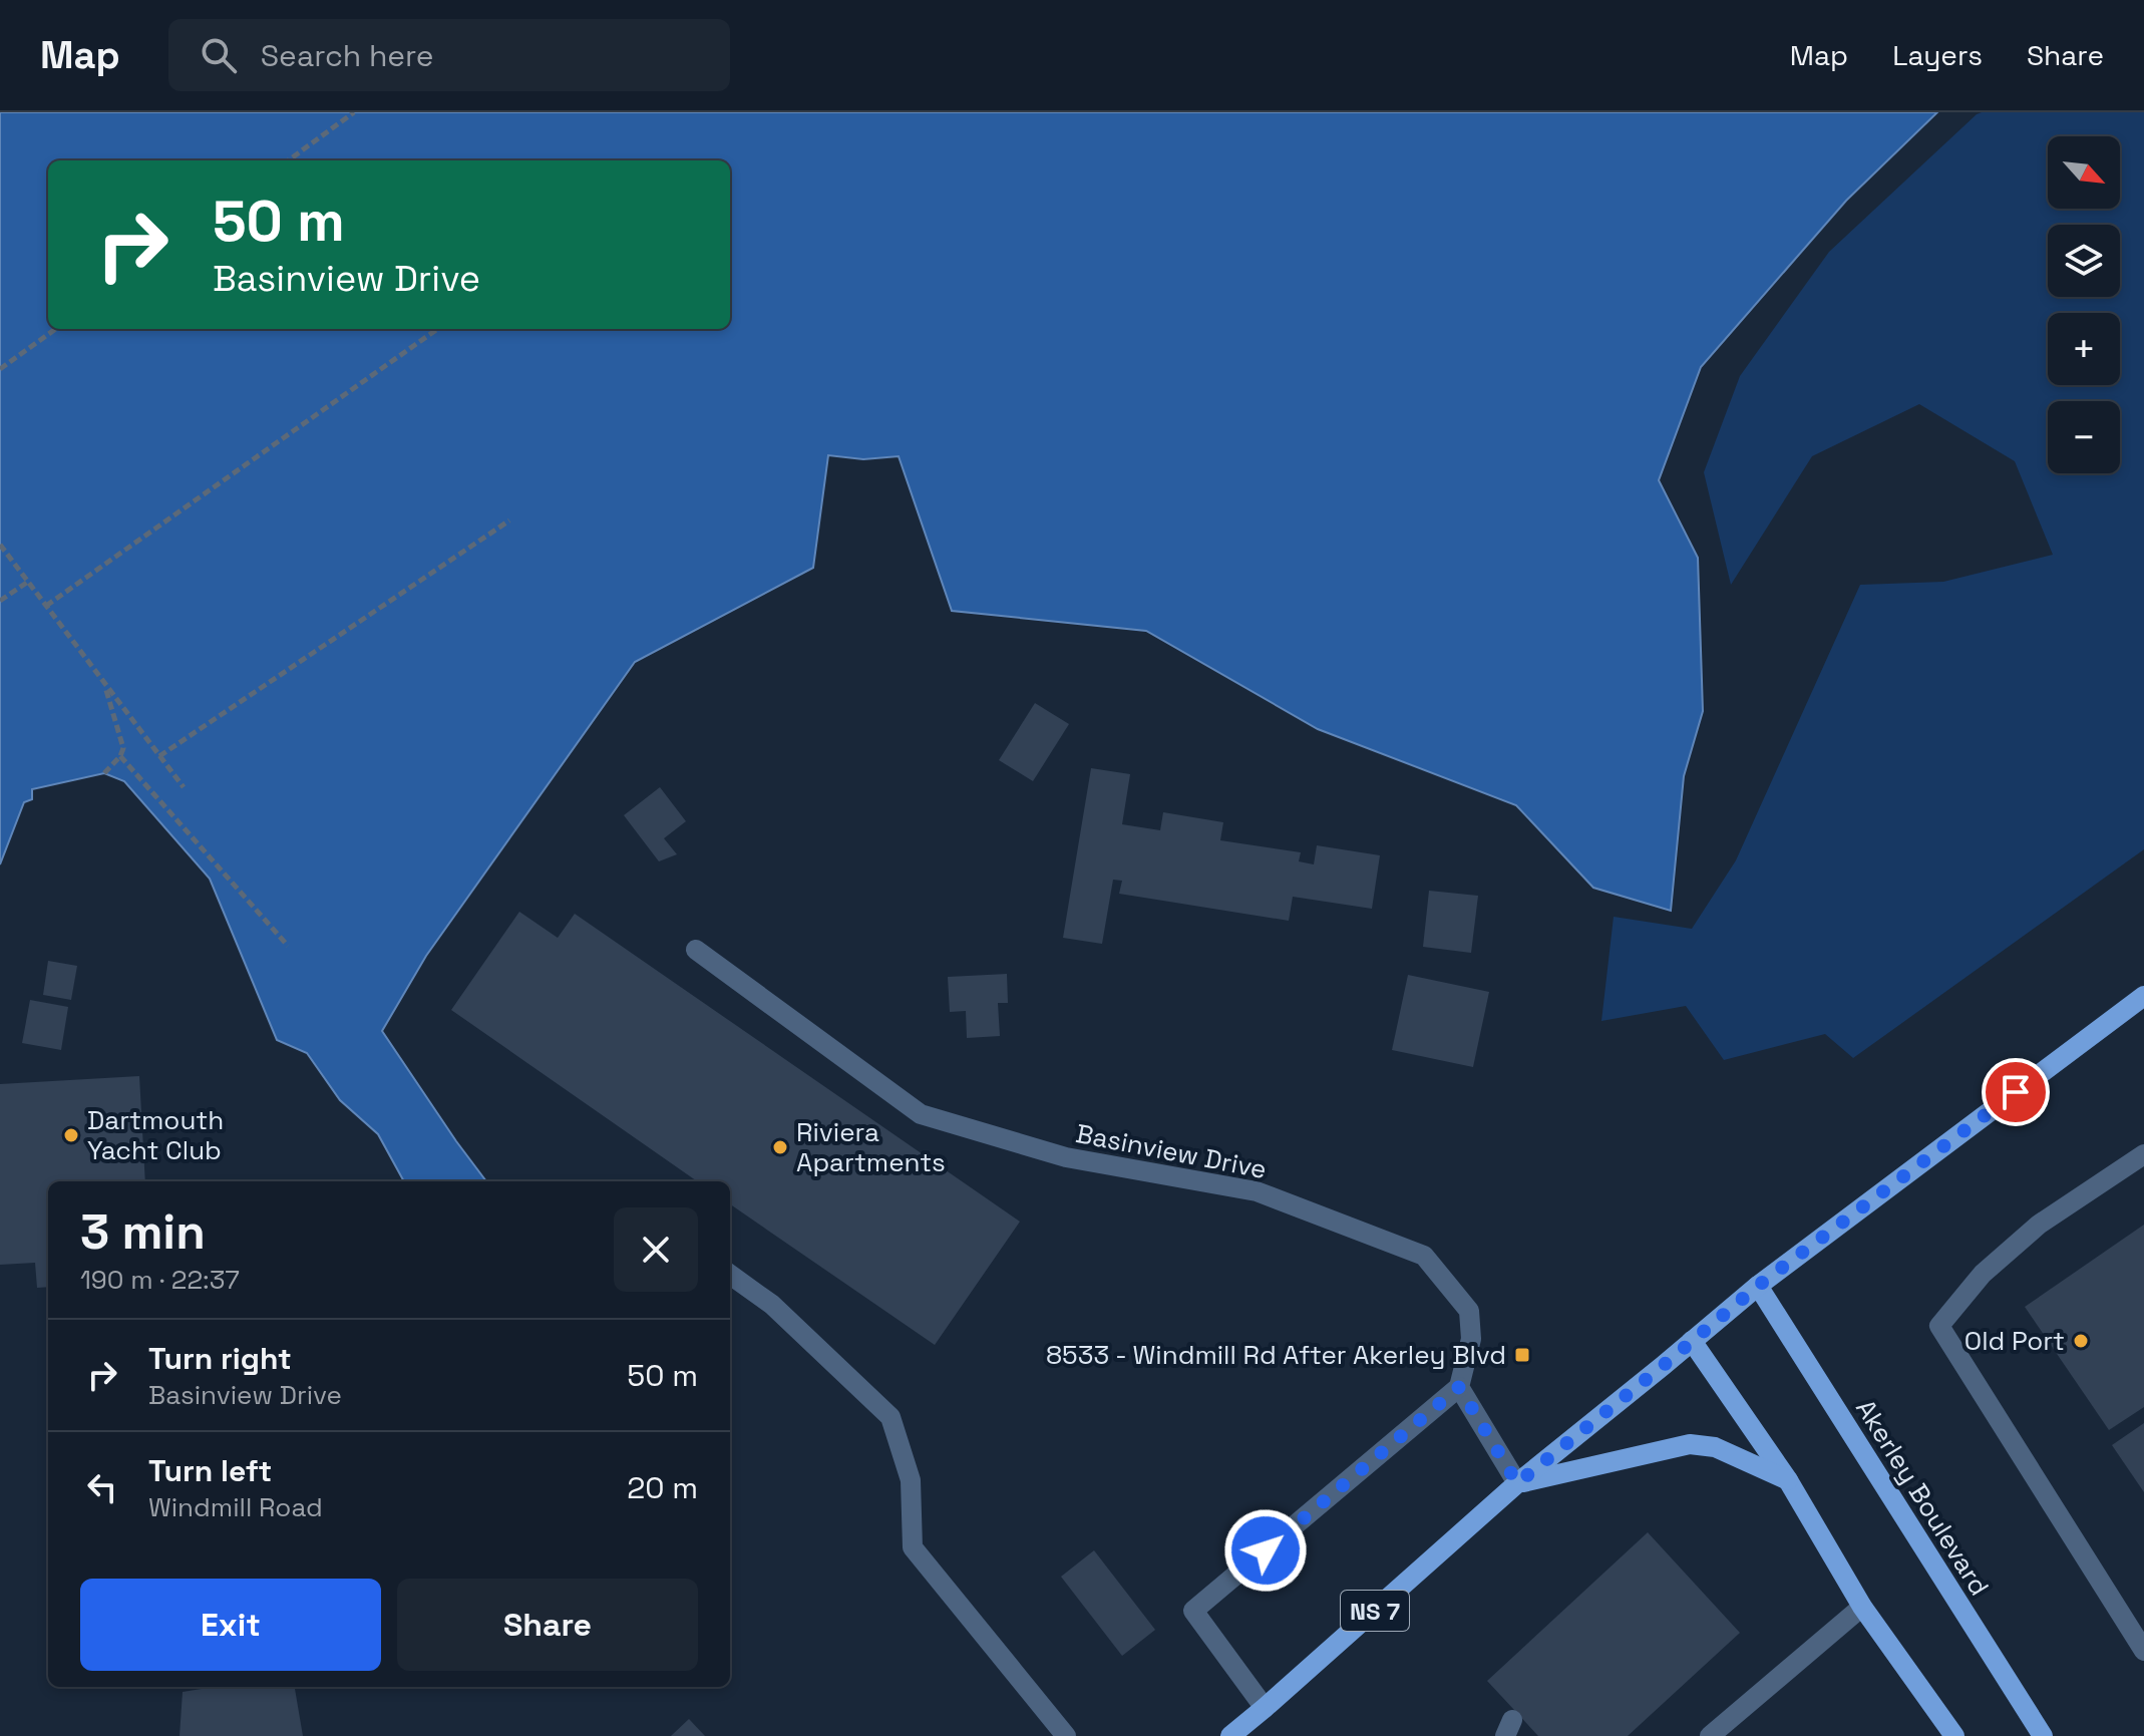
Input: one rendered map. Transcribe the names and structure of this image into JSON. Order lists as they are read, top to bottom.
{
  "streets": {
    "main road": ["Akerley Boulevard", "NS 7"],
    "street": ["Basinview Drive"]
  },
  "crossings": [
    ["Akerley Boulevard", "NS 7"]
  ],
  "places": {
    "other": ["Dartmouth Yacht Club", "Riviera Apartments", "Old Port"],
    "transit": ["8533 - Windmill Rd After Akerley Blvd"]
  },
  "north": "bottom right",
  "page": {
    "header": "Map",
    "search": "Search here",
    "nav": ["Map", "Layers", "Share"],
    "map_buttons": ["+", "−"],
    "turn": ["50 m", "Basinview Drive"],
    "heading": ["3 min", "190 m · 22:37"],
    "list": [
      {
        "name": "Turn right",
        "note": "Basinview Drive",
        "value": "50 m"
      },
      {
        "name": "Turn left",
        "note": "Windmill Road",
        "value": "20 m"
      }
    ],
    "buttons": ["Exit", "Share"]
  }
}
